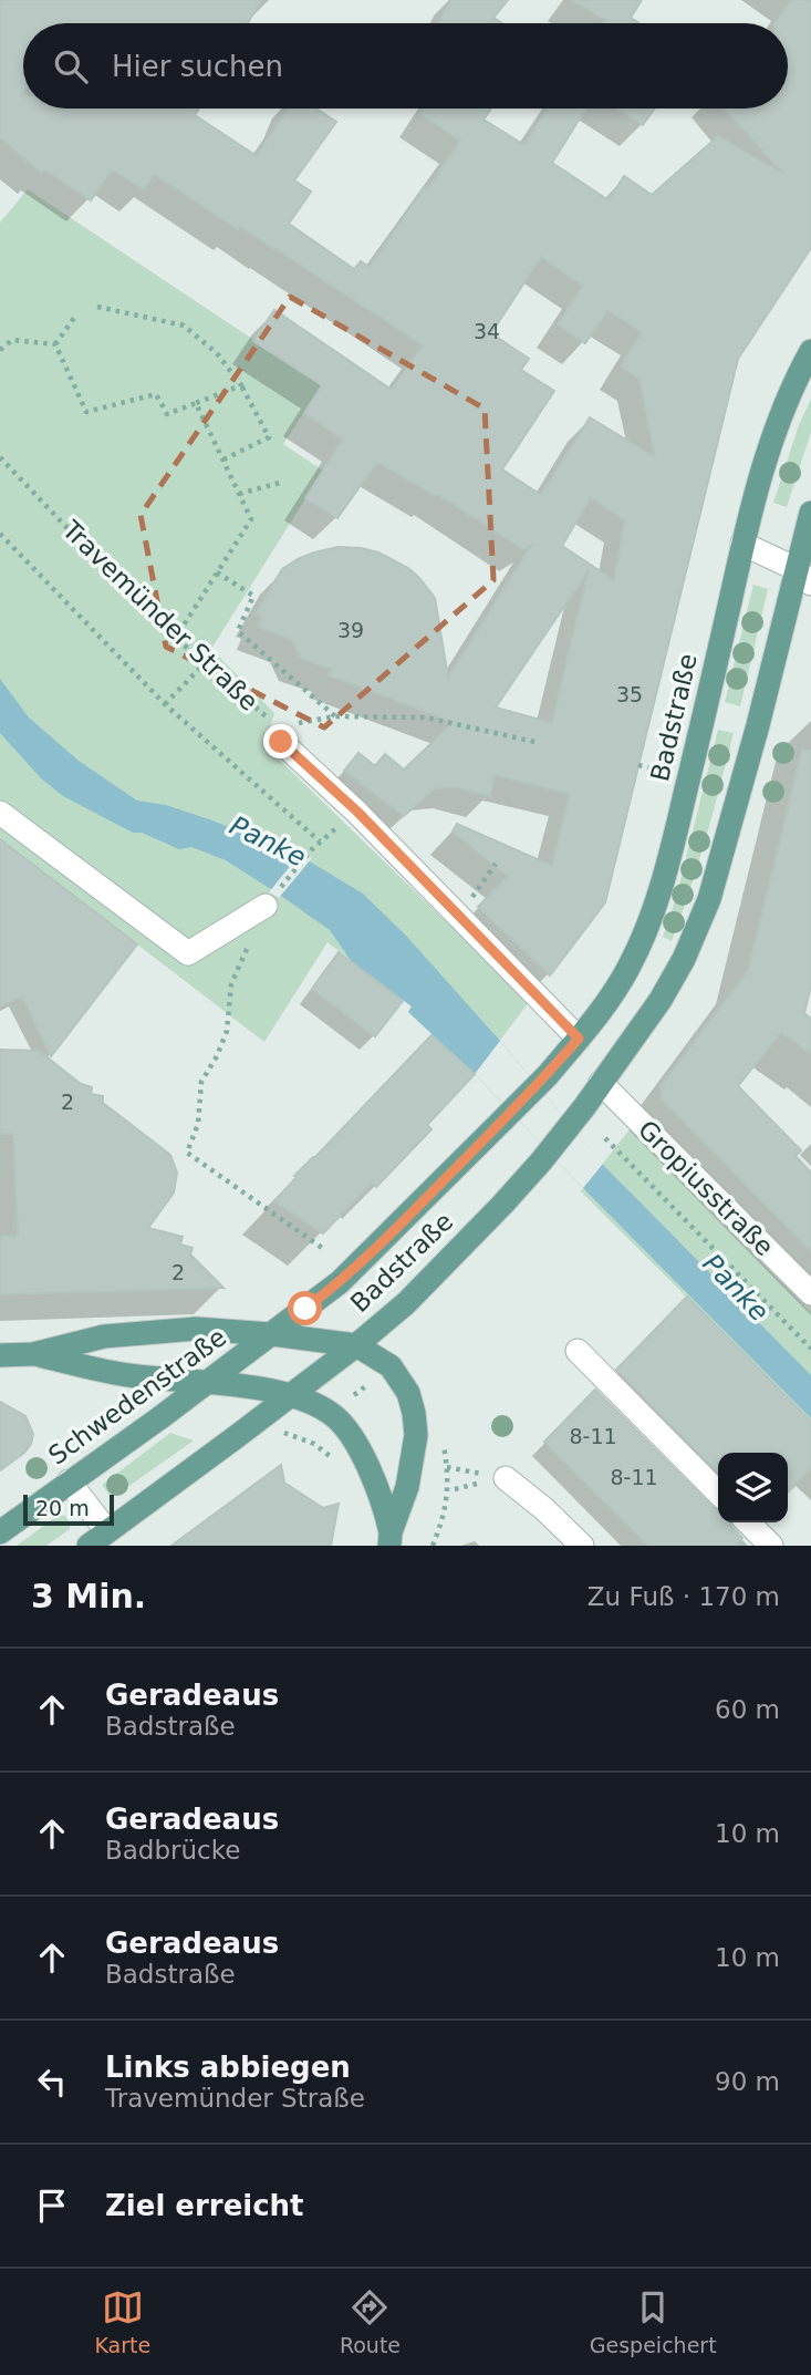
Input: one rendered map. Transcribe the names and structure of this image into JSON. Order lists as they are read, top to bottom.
{
  "streets": {
    "main road": ["Badstraße", "Schwedenstraße"],
    "street": ["Gropiusstraße"],
    "path": ["Travemünder Straße"]
  },
  "crossings": [
    ["Badstraße", "Gropiusstraße"],
    ["Badstraße", "Schwedenstraße"]
  ],
  "water": ["Panke"],
  "house_numbers": [
    "34",
    "39",
    "35",
    "2",
    "2",
    "8-11",
    "8-11"
  ],
  "scale_bar": "20 m",
  "page": {
    "search": "Hier suchen",
    "scale": "20 m",
    "heading": ["3 Min.", "Zu Fuß · 170 m"],
    "list": [
      ["Geradeaus", "Badstraße", "60 m"],
      ["Geradeaus", "Badbrücke", "10 m"],
      ["Geradeaus", "Badstraße", "10 m"],
      ["Links abbiegen", "Travemünder Straße", "90 m"],
      "Ziel erreicht"
    ],
    "nav": ["Karte", "Route", "Gespeichert"]
  }
}
